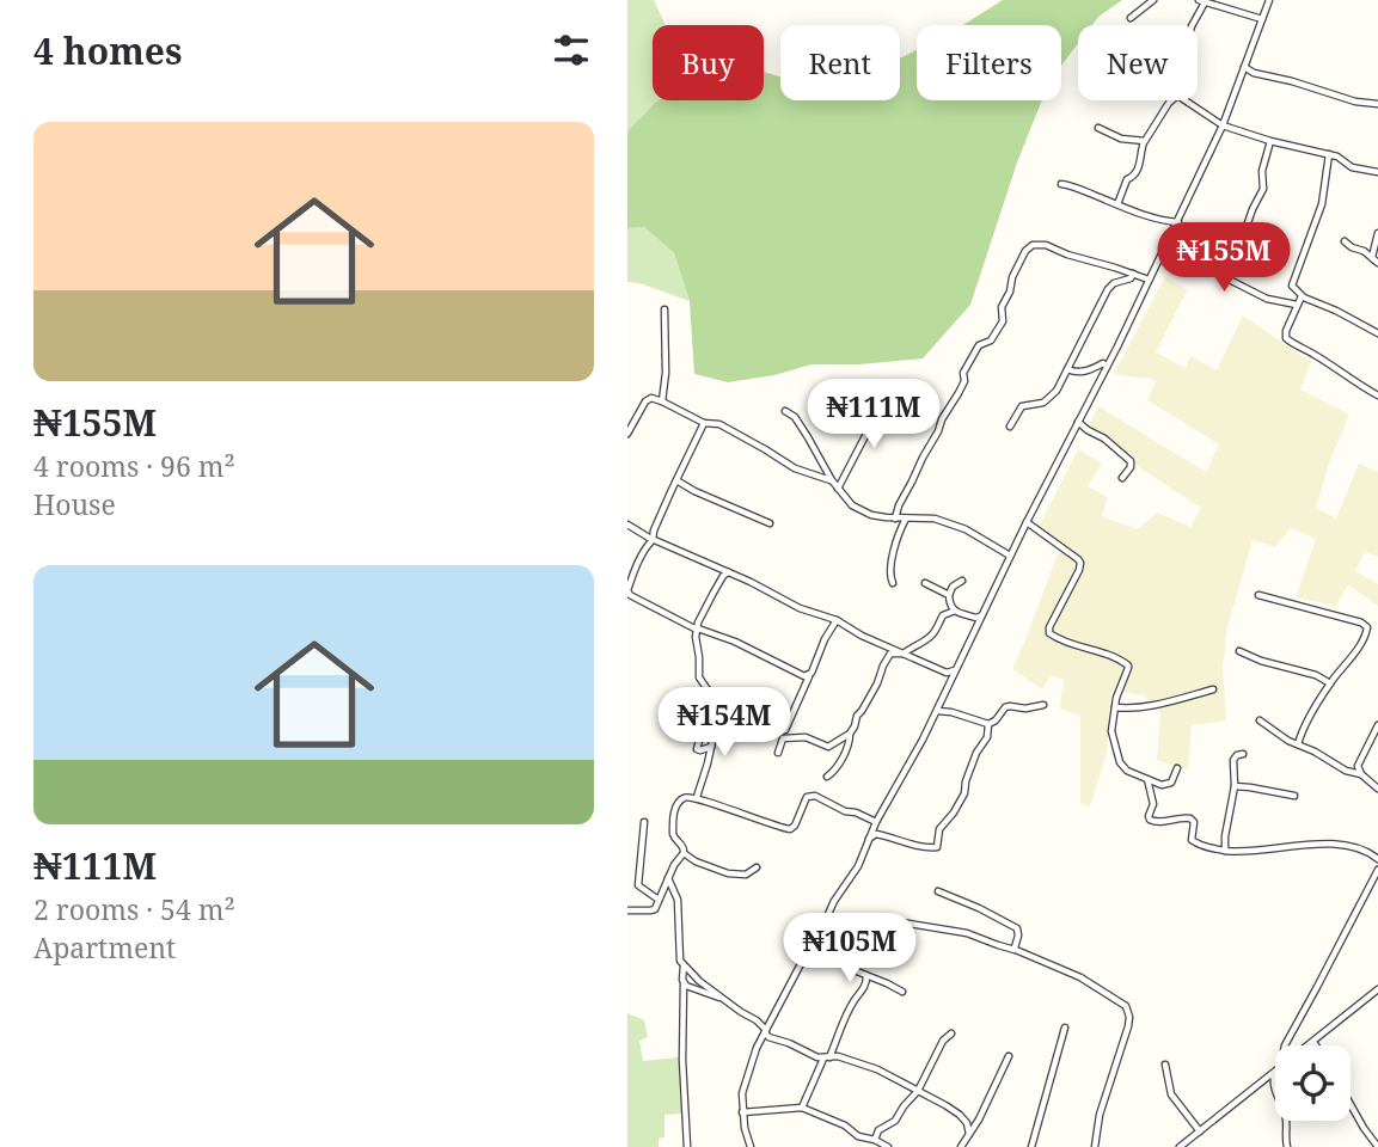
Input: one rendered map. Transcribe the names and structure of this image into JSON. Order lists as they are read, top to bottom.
{
  "page": {
    "heading": "4 homes",
    "chip": [
      "Buy",
      "Rent",
      "Filters",
      "New"
    ],
    "list": [
      {
        "name": "₦155M",
        "note": "4 rooms · 96 m² · House"
      },
      {
        "name": "₦111M",
        "note": "2 rooms · 54 m² · Apartment"
      }
    ],
    "price": [
      "₦155M",
      "₦111M",
      "₦154M",
      "₦105M"
    ]
  }
}
